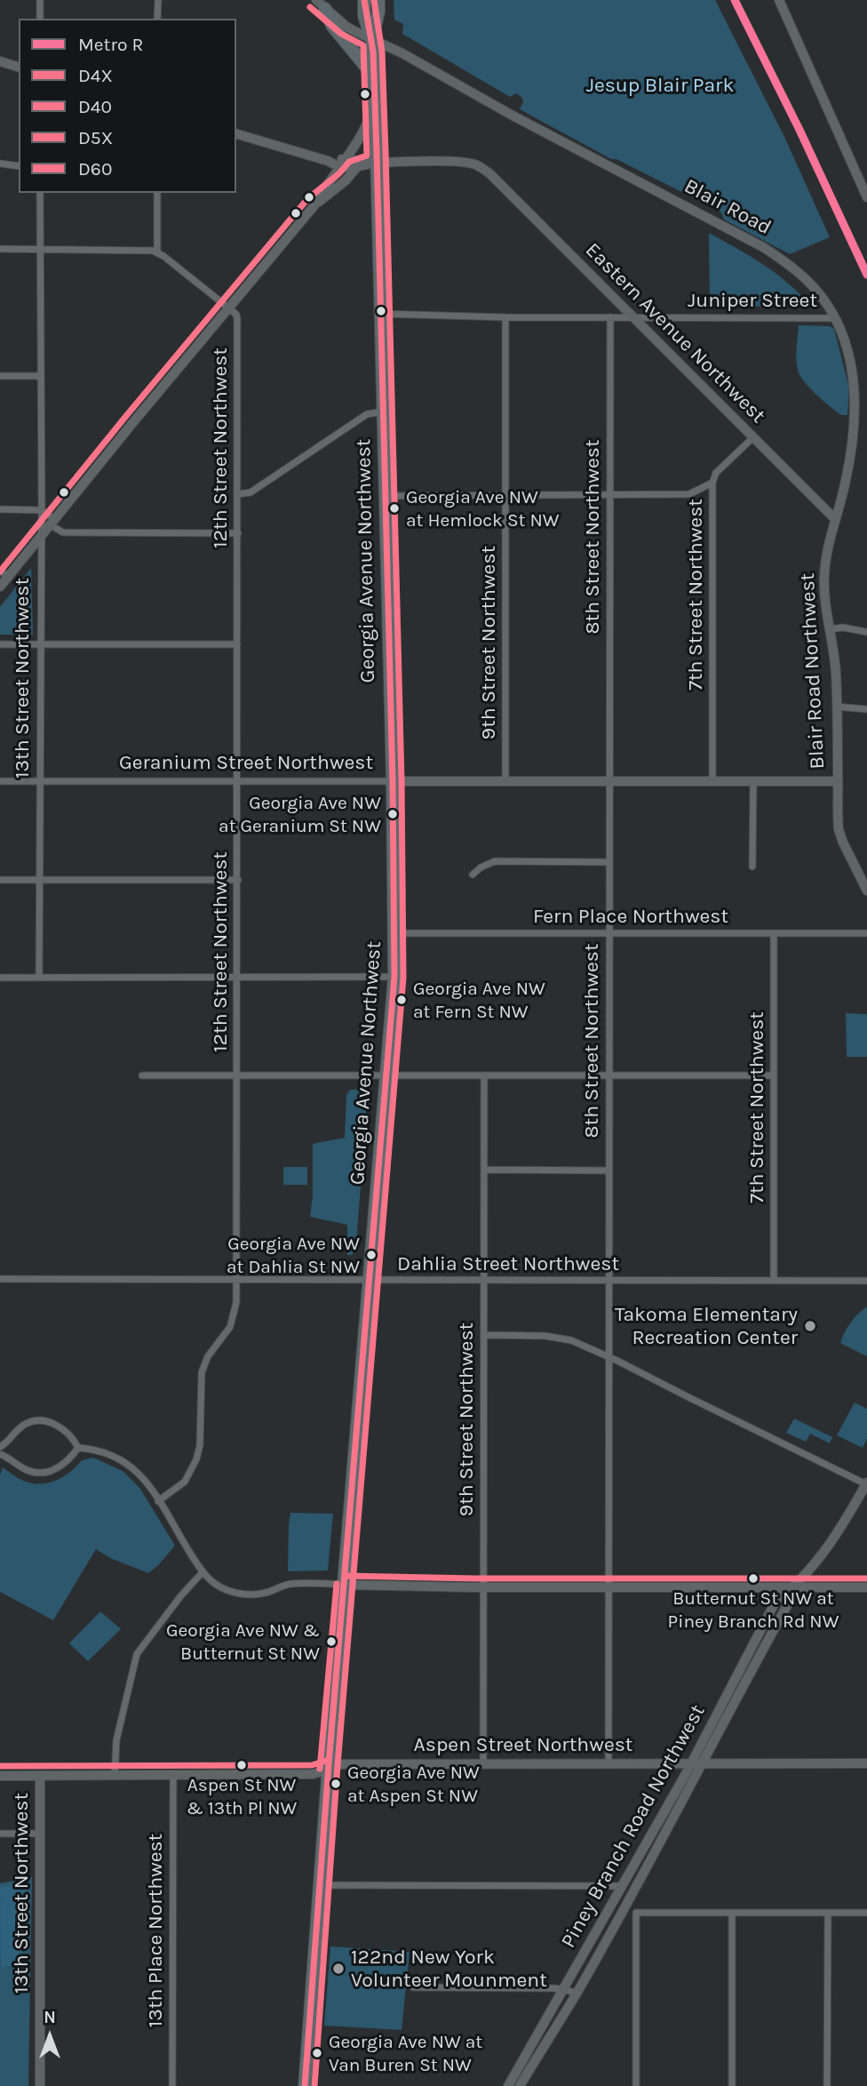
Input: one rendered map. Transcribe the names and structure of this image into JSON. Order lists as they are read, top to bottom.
{
  "streets": {
    "highway": ["Georgia Avenue Northwest"],
    "street": [
      "Blair Road",
      "Juniper Street",
      "Eastern Avenue Northwest",
      "12th Street Northwest",
      "8th Street Northwest",
      "7th Street Northwest",
      "9th Street Northwest",
      "Blair Road Northwest",
      "13th Street Northwest",
      "Geranium Street Northwest",
      "Fern Place Northwest",
      "Dahlia Street Northwest",
      "Aspen Street Northwest",
      "Piney Branch Road Northwest",
      "13th Place Northwest"
    ]
  },
  "crossings": [
    ["Blair Road", "Juniper Street"],
    ["Blair Road", "Eastern Avenue Northwest"],
    ["Blair Road", "Georgia Avenue Northwest"],
    ["Blair Road", "Blair Road Northwest"],
    ["Juniper Street", "Eastern Avenue Northwest"],
    ["Juniper Street", "8th Street Northwest"],
    ["Juniper Street", "Georgia Avenue Northwest"],
    ["Juniper Street", "9th Street Northwest"],
    ["Eastern Avenue Northwest", "Georgia Avenue Northwest"],
    ["Eastern Avenue Northwest", "Blair Road Northwest"],
    ["12th Street Northwest", "Geranium Street Northwest"],
    ["12th Street Northwest", "Dahlia Street Northwest"],
    ["8th Street Northwest", "Geranium Street Northwest"],
    ["8th Street Northwest", "Fern Place Northwest"],
    ["8th Street Northwest", "Dahlia Street Northwest"],
    ["8th Street Northwest", "Aspen Street Northwest"],
    ["Georgia Avenue Northwest", "Geranium Street Northwest"],
    ["Georgia Avenue Northwest", "Fern Place Northwest"],
    ["Georgia Avenue Northwest", "Dahlia Street Northwest"],
    ["Georgia Avenue Northwest", "Aspen Street Northwest"],
    ["7th Street Northwest", "Geranium Street Northwest"],
    ["7th Street Northwest", "Fern Place Northwest"],
    ["7th Street Northwest", "Dahlia Street Northwest"],
    ["9th Street Northwest", "Geranium Street Northwest"],
    ["9th Street Northwest", "Dahlia Street Northwest"],
    ["9th Street Northwest", "Aspen Street Northwest"],
    ["Blair Road Northwest", "Geranium Street Northwest"],
    ["13th Street Northwest", "Geranium Street Northwest"],
    ["13th Street Northwest", "Aspen Street Northwest"],
    ["Aspen Street Northwest", "Piney Branch Road Northwest"],
    ["Aspen Street Northwest", "13th Place Northwest"]
  ],
  "parks": ["Jesup Blair Park"],
  "places": [
    "Georgia Ave NW at Hemlock St NW",
    "Georgia Ave NW at Geranium St NW",
    "Georgia Ave NW at Fern St NW",
    "Georgia Ave NW at Dahlia St NW",
    "Takoma Elementary Recreation Center",
    "Butternut St NW at Piney Branch Rd NW",
    "Georgia Ave NW & Butternut St NW",
    "Aspen St NW & 13th Pl NW",
    "Georgia Ave NW at Aspen St NW",
    "122nd New York Volunteer Mounment",
    "Georgia Ave NW at Van Buren St NW"
  ],
  "lines": [
    "metro line R",
    "transit line D4X",
    "transit line D40",
    "transit line D60",
    "transit line D5X"
  ],
  "legend": [
    "Metro R",
    "D4X",
    "D40",
    "D5X",
    "D60"
  ],
  "north": "top"
}
